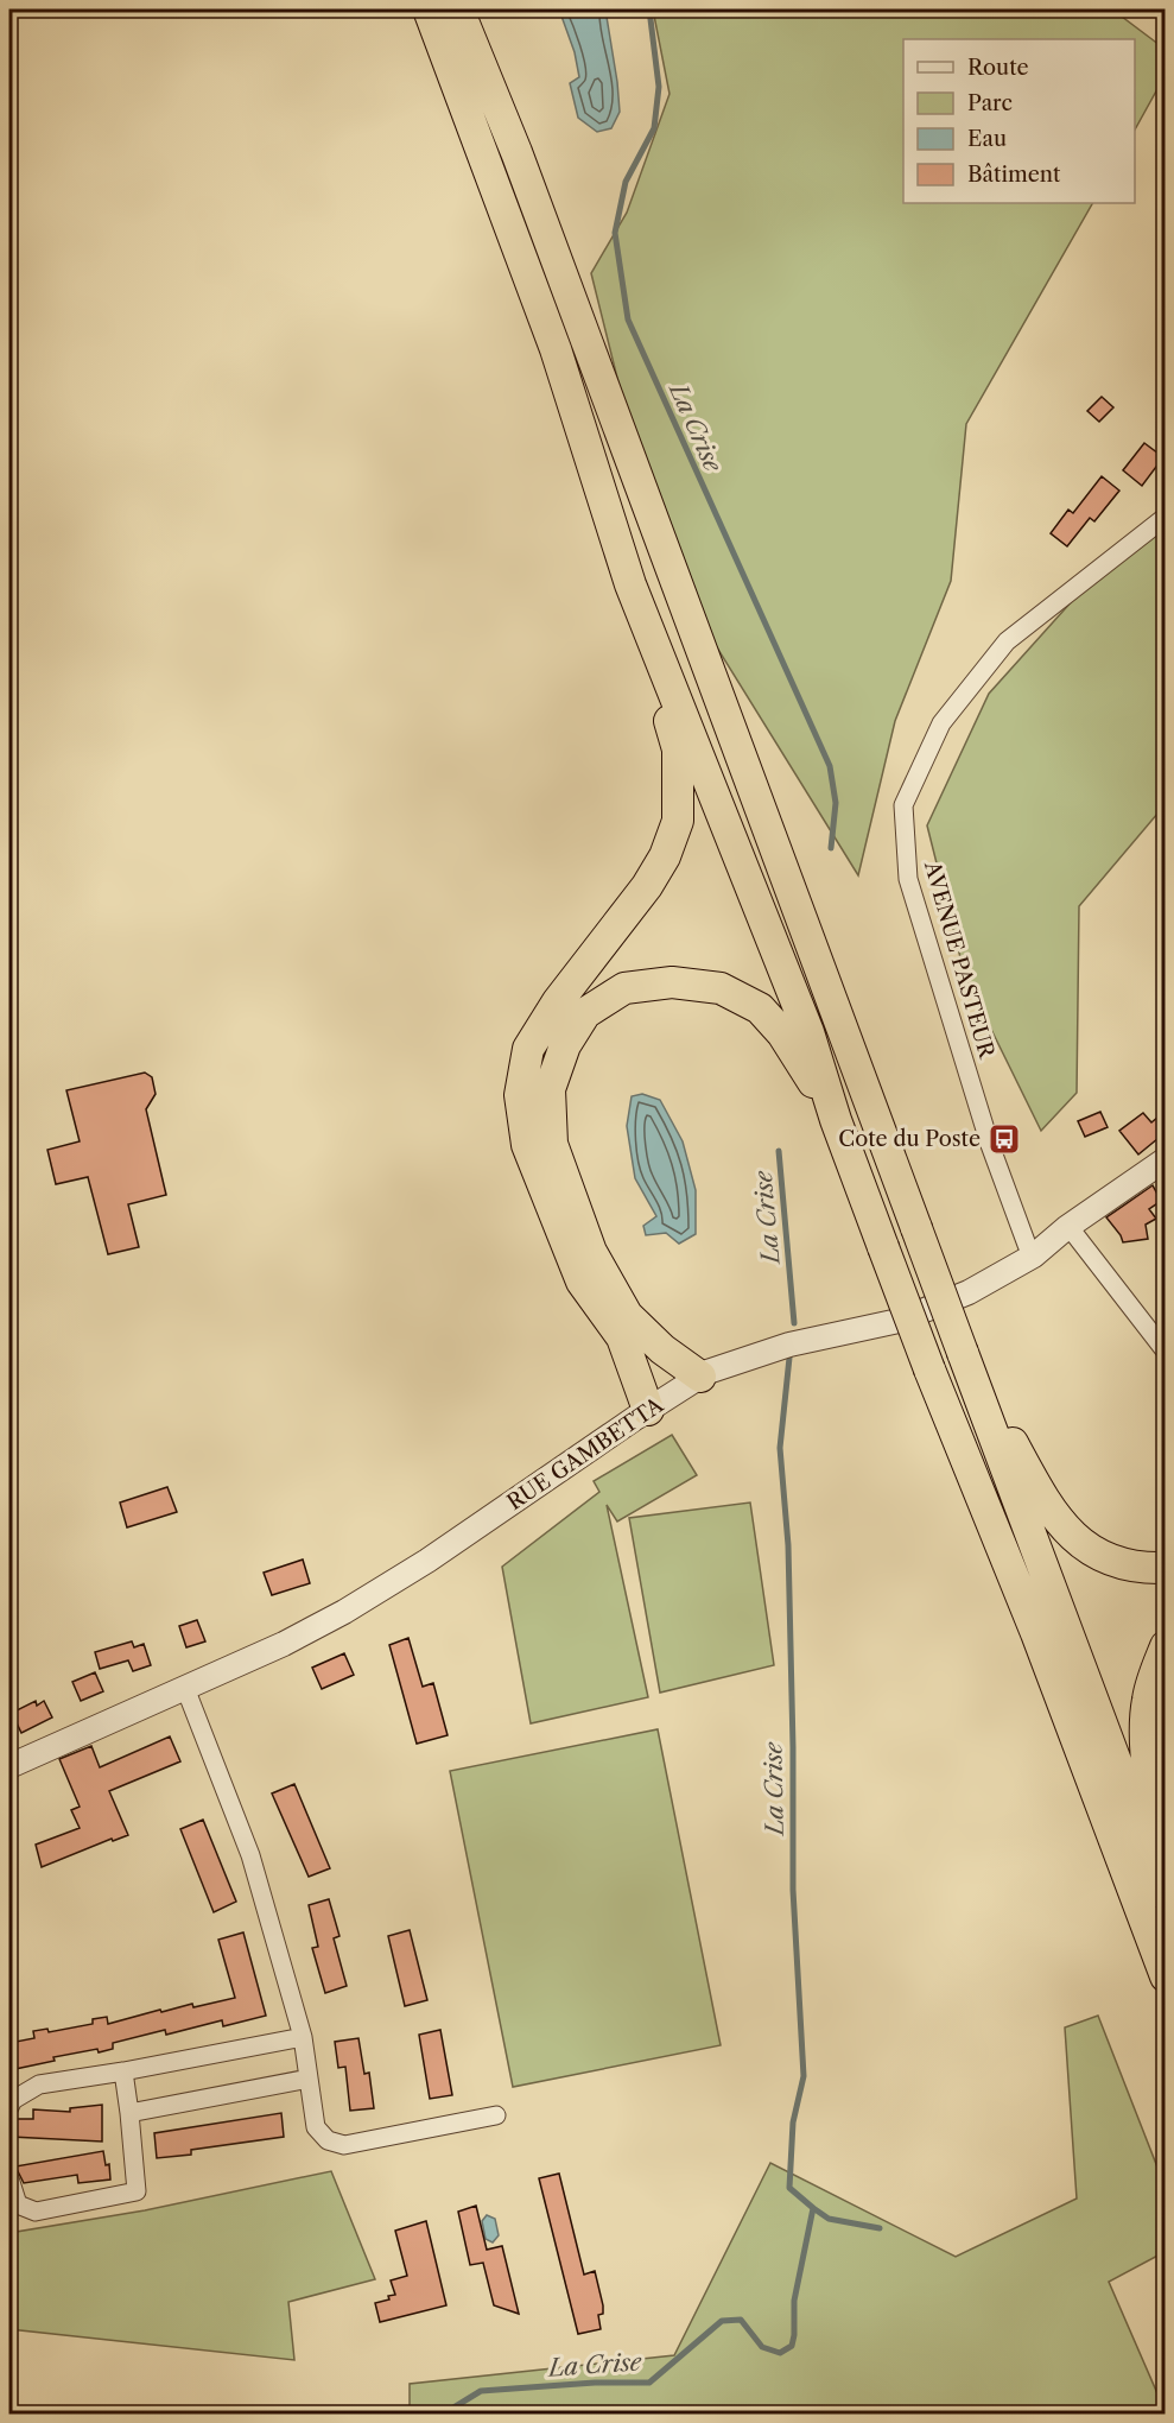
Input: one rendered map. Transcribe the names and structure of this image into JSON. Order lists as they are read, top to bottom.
{
  "streets": {
    "street": ["AVENUE PASTEUR", "RUE GAMBETTA"]
  },
  "crossings": [
    ["AVENUE PASTEUR", "RUE GAMBETTA"]
  ],
  "water": ["La Crise"],
  "places": {
    "bus stop": ["Cote du Poste"]
  },
  "legend": [
    "Route",
    "Parc",
    "Eau",
    "Bâtiment"
  ]
}
